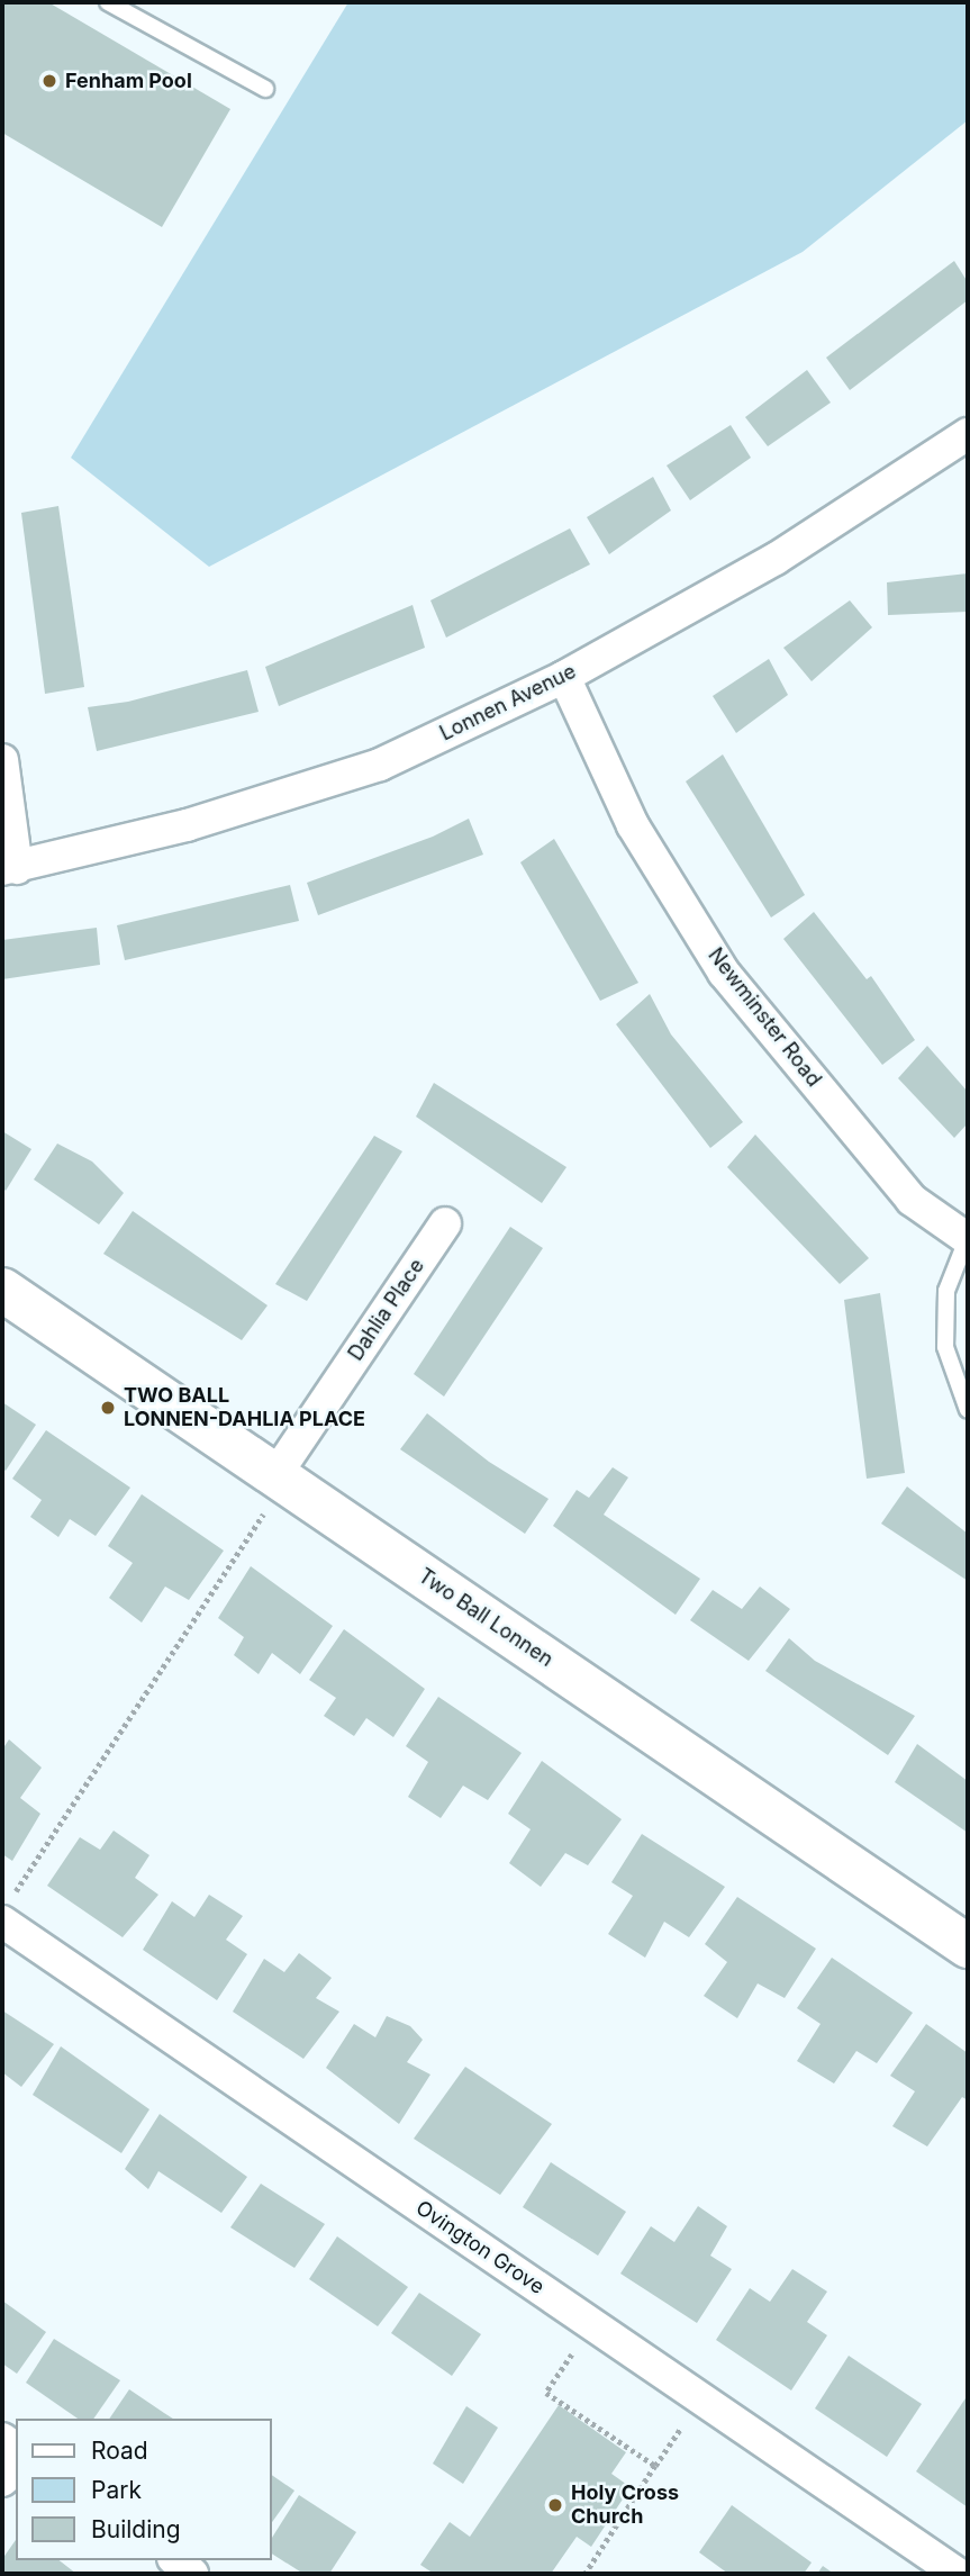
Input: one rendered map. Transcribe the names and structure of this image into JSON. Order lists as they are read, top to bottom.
{
  "streets": {
    "main road": ["Two Ball Lonnen"],
    "street": [
      "Lonnen Avenue",
      "Newminster Road",
      "Dahlia Place",
      "Ovington Grove"
    ]
  },
  "crossings": [
    ["Lonnen Avenue", "Newminster Road"],
    ["Dahlia Place", "Two Ball Lonnen"]
  ],
  "places": ["Fenham Pool", "TWO BALL LONNEN-DAHLIA PLACE", "Holy Cross Church"],
  "legend": ["Road", "Park", "Building"]
}
